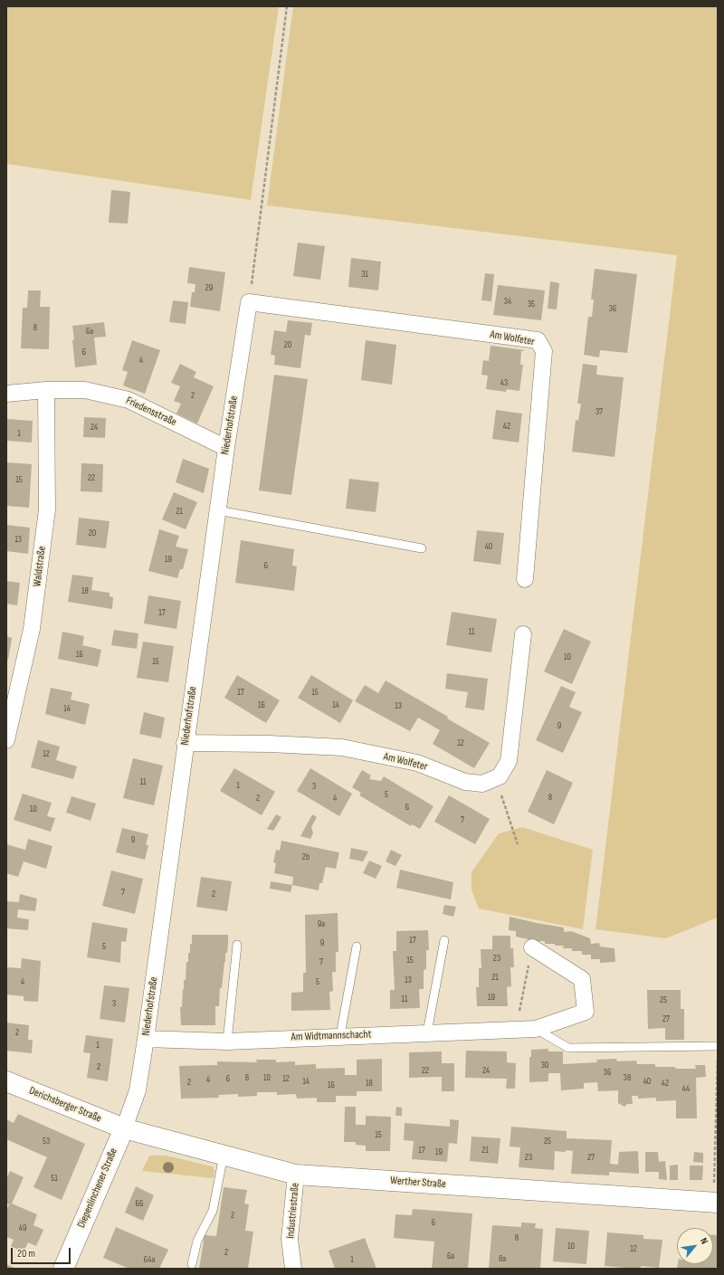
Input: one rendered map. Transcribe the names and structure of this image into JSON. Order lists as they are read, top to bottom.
{
  "streets": {
    "street": [
      "Am Wolfeter",
      "Friedensstraße",
      "Niederhofstraße",
      "Waldstraße",
      "Am Widtmannschacht",
      "Derichsberger Straße",
      "Werther Straße",
      "Diepenlinchener Straße",
      "Industriestraße"
    ]
  },
  "crossings": [
    ["Am Wolfeter", "Niederhofstraße"],
    ["Friedensstraße", "Niederhofstraße"],
    ["Friedensstraße", "Waldstraße"],
    ["Niederhofstraße", "Am Widtmannschacht"],
    ["Niederhofstraße", "Derichsberger Straße"],
    ["Niederhofstraße", "Werther Straße"],
    ["Niederhofstraße", "Diepenlinchener Straße"],
    ["Derichsberger Straße", "Werther Straße"],
    ["Derichsberger Straße", "Diepenlinchener Straße"],
    ["Werther Straße", "Diepenlinchener Straße"],
    ["Werther Straße", "Industriestraße"]
  ],
  "house_numbers": [
    "31",
    "29",
    "34",
    "35",
    "36",
    "8",
    "6a",
    "20",
    "6",
    "4",
    "43",
    "2",
    "37",
    "42",
    "24",
    "1",
    "22",
    "15",
    "21",
    "20",
    "13",
    "40",
    "19",
    "6",
    "18",
    "17",
    "11",
    "16",
    "10",
    "15",
    "17",
    "15",
    "16",
    "14",
    "13",
    "14",
    "9",
    "12",
    "12",
    "11",
    "1",
    "3",
    "5",
    "8",
    "2",
    "4",
    "6",
    "10",
    "7",
    "9",
    "2b",
    "7",
    "2",
    "9a",
    "17",
    "9",
    "5",
    "23",
    "15",
    "7",
    "21",
    "13",
    "4",
    "5",
    "19",
    "11",
    "25",
    "3",
    "27",
    "2",
    "1",
    "30",
    "2",
    "22",
    "24",
    "36",
    "8",
    "10",
    "38",
    "6",
    "12",
    "4",
    "14",
    "40",
    "2",
    "18",
    "42",
    "16",
    "44",
    "15",
    "53",
    "25",
    "17",
    "21",
    "19",
    "23",
    "27",
    "51",
    "66",
    "2",
    "6",
    "49",
    "8",
    "10",
    "12",
    "2",
    "6a",
    "8a",
    "64a",
    "1"
  ],
  "scale_bar": "20 m",
  "north": "top right"
}
